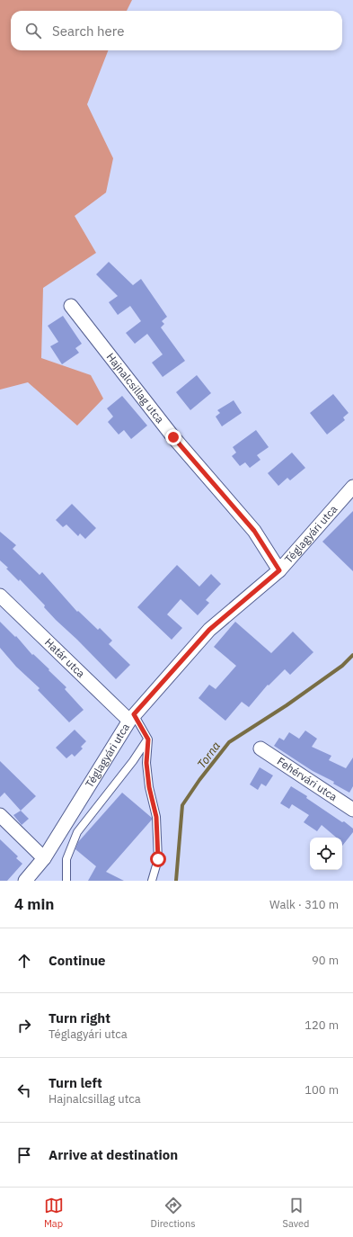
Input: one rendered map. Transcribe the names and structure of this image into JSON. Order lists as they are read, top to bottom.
{
  "streets": {
    "street": [
      "Hajnalcsillag utca",
      "Téglagyári utca",
      "Határ utca",
      "Fehérvári utca"
    ]
  },
  "crossings": [
    ["Hajnalcsillag utca", "Téglagyári utca"],
    ["Téglagyári utca", "Határ utca"]
  ],
  "water": ["Torna"],
  "page": {
    "search": "Search here",
    "heading": ["4 min", "Walk · 310 m"],
    "list": [
      ["Continue", "90 m"],
      ["Turn right", "Téglagyári utca", "120 m"],
      ["Turn left", "Hajnalcsillag utca", "100 m"],
      "Arrive at destination"
    ],
    "nav": ["Map", "Directions", "Saved"]
  }
}
